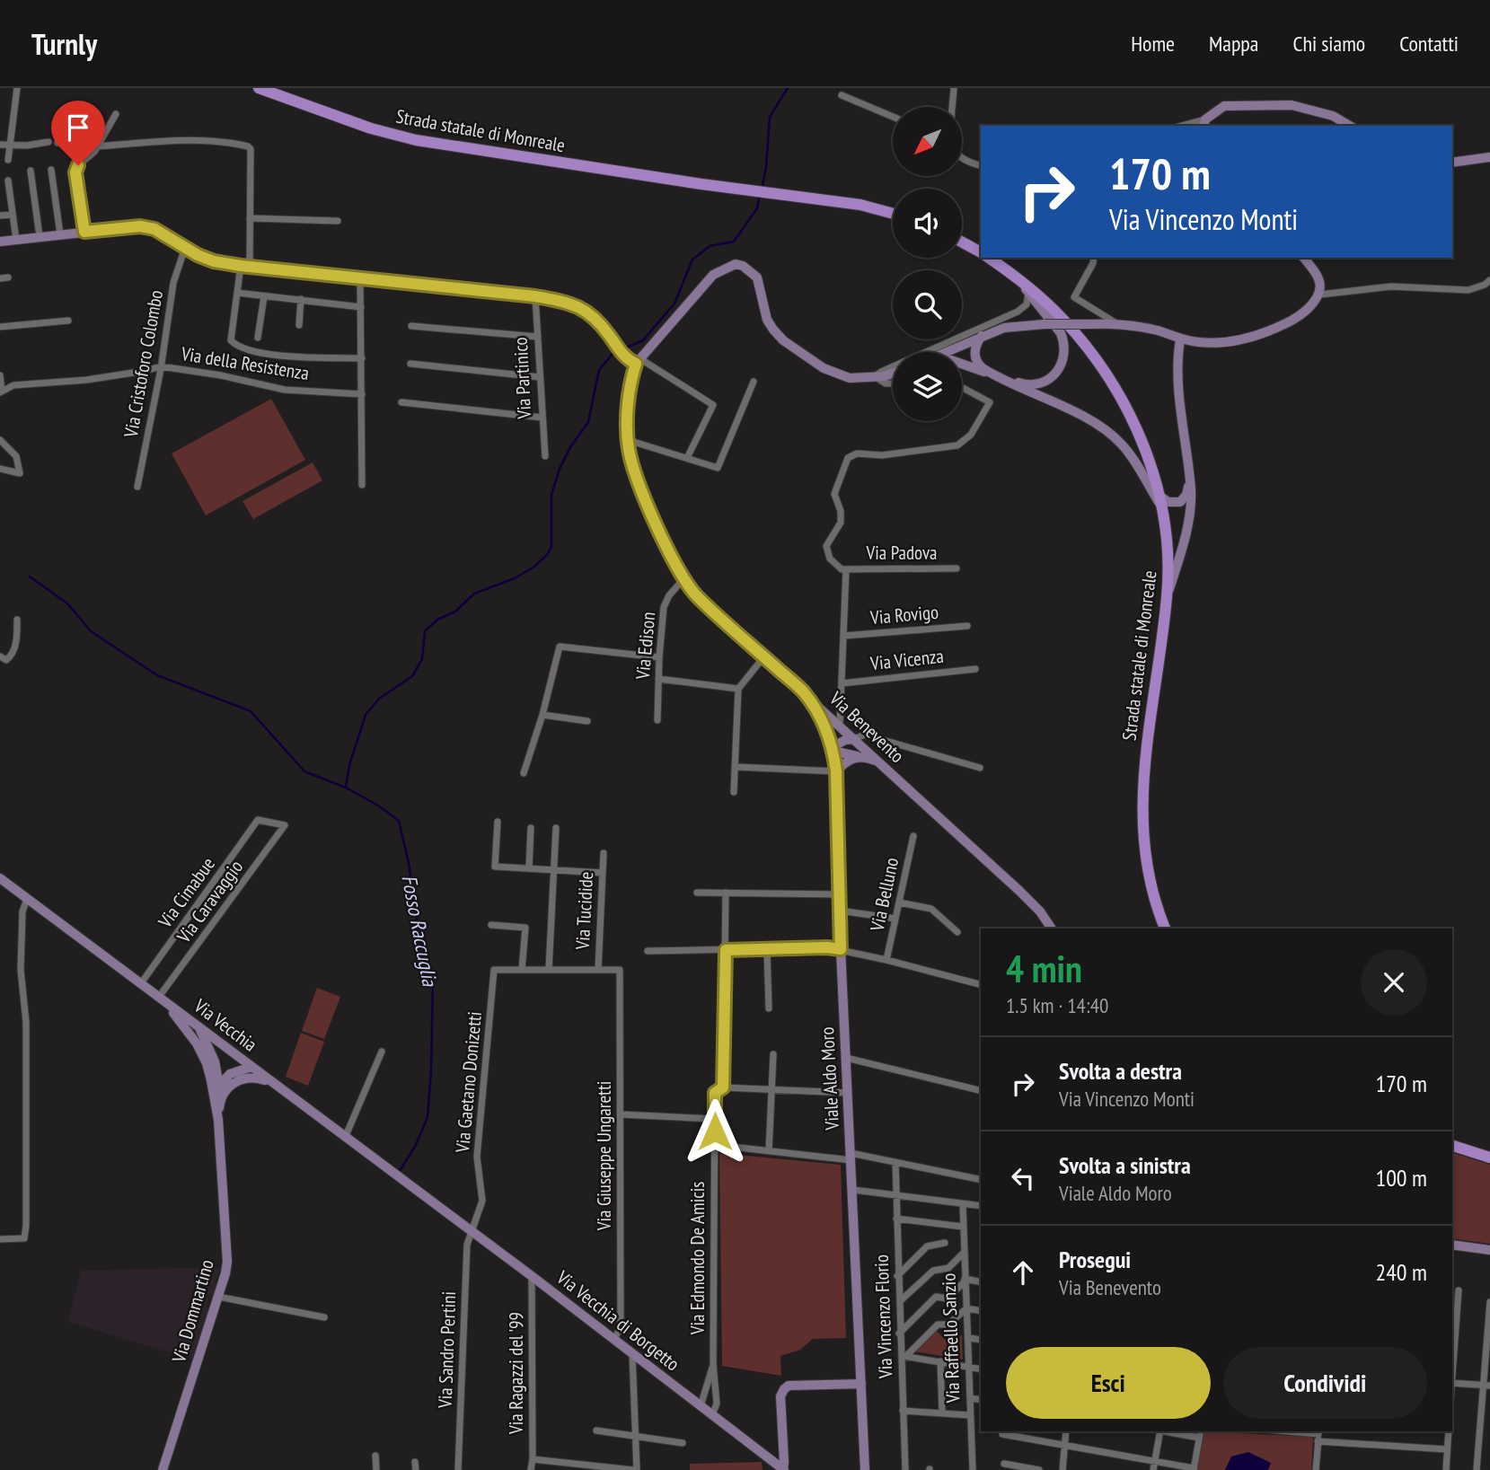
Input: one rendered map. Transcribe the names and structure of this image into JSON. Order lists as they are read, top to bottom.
{
  "streets": {
    "main road": ["Strada statale di Monreale"],
    "street": [
      "Via Cristoforo Colombo",
      "Via della Resistenza",
      "Via Partinico",
      "Via Padova",
      "Via Rovigo",
      "Via Edison",
      "Via Vicenza",
      "Via Benevento",
      "Via Cimabue",
      "Via Belluno",
      "Via Caravaggio",
      "Via Tucidide",
      "Via Vecchia",
      "Viale Aldo Moro",
      "Via Gaetano Donizetti",
      "Via Giuseppe Ungaretti",
      "Via Edmondo De Amicis",
      "Via Dommartino",
      "Via Vincenzo Florio",
      "Via Vecchia di Borgetto",
      "Via Raffaello Sanzio",
      "Via Sandro Pertini",
      "Via Ragazzi del '99"
    ]
  },
  "crossings": [
    ["Via Cristoforo Colombo", "Via della Resistenza"],
    ["Via Edison", "Via Benevento"],
    ["Via Benevento", "Viale Aldo Moro"],
    ["Via Cimabue", "Via Caravaggio"],
    ["Via Cimabue", "Via Vecchia"],
    ["Via Caravaggio", "Via Vecchia"],
    ["Via Tucidide", "Via Giuseppe Ungaretti"],
    ["Via Vecchia", "Via Vecchia di Borgetto"],
    ["Via Gaetano Donizetti", "Via Vecchia di Borgetto"],
    ["Via Gaetano Donizetti", "Via Sandro Pertini"],
    ["Via Giuseppe Ungaretti", "Via Vecchia di Borgetto"],
    ["Via Vecchia di Borgetto", "Via Sandro Pertini"],
    ["Via Vecchia di Borgetto", "Via Ragazzi del '99"]
  ],
  "water": ["Fosso Raccuglia"],
  "north": "bottom left",
  "page": {
    "header": "Turnly",
    "nav": [
      "Home",
      "Mappa",
      "Chi siamo",
      "Contatti"
    ],
    "turn": ["170 m", "Via Vincenzo Monti"],
    "heading": ["4 min", "1.5 km · 14:40"],
    "list": [
      {
        "name": "Svolta a destra",
        "note": "Via Vincenzo Monti",
        "value": "170 m"
      },
      {
        "name": "Svolta a sinistra",
        "note": "Viale Aldo Moro",
        "value": "100 m"
      },
      {
        "name": "Prosegui",
        "note": "Via Benevento",
        "value": "240 m"
      }
    ],
    "buttons": ["Esci", "Condividi"]
  }
}
